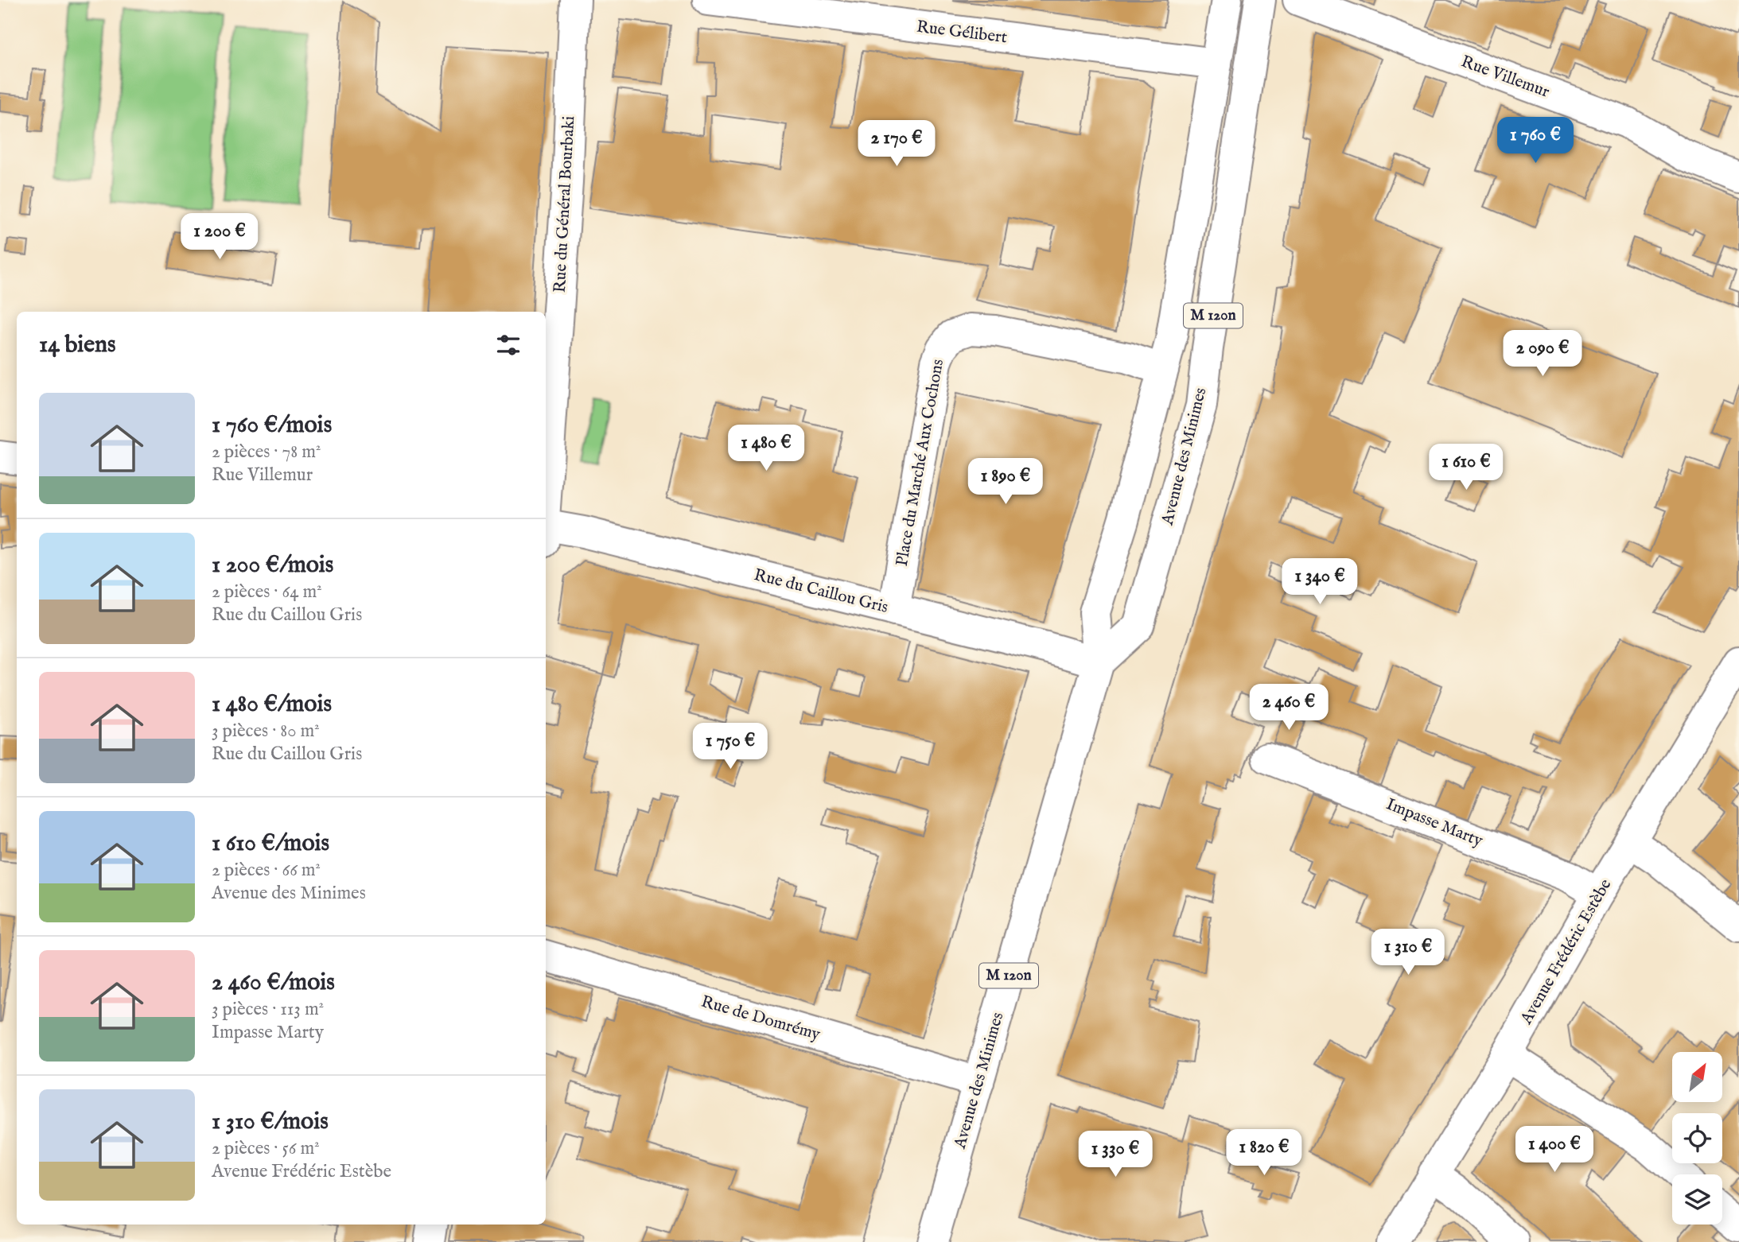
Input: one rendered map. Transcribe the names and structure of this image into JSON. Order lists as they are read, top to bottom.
{
  "streets": {
    "street": [
      "Rue Gélibert",
      "Rue Villemur",
      "Rue du Général Bourbaki",
      "M 120n",
      "Avenue des Minimes",
      "Place du Marché Aux Cochons",
      "Rue du Caillou Gris",
      "Impasse Marty",
      "Avenue Frédéric Estèbe",
      "Rue de Domrémy"
    ]
  },
  "crossings": [
    ["Rue Gélibert", "Avenue des Minimes"],
    ["Avenue des Minimes", "Place du Marché Aux Cochons"],
    ["Avenue des Minimes", "Rue du Caillou Gris"],
    ["Avenue des Minimes", "Rue de Domrémy"],
    ["Place du Marché Aux Cochons", "Rue du Caillou Gris"],
    ["Impasse Marty", "Avenue Frédéric Estèbe"]
  ],
  "north": "top right",
  "page": {
    "price": [
      "1 760 €",
      "2 170 €",
      "1 200 €",
      "2 090 €",
      "1 480 €",
      "1 610 €",
      "1 890 €",
      "1 340 €",
      "2 460 €",
      "1 750 €",
      "1 310 €",
      "1 400 €",
      "1 820 €",
      "1 330 €"
    ],
    "heading": "14 biens",
    "list": [
      {
        "name": "1 760 €/mois",
        "note": "2 pièces · 78 m² · Rue Villemur"
      },
      {
        "name": "1 200 €/mois",
        "note": "2 pièces · 64 m² · Rue du Caillou Gris"
      },
      {
        "name": "1 480 €/mois",
        "note": "3 pièces · 80 m² · Rue du Caillou Gris"
      },
      {
        "name": "1 610 €/mois",
        "note": "2 pièces · 66 m² · Avenue des Minimes"
      },
      {
        "name": "2 460 €/mois",
        "note": "3 pièces · 113 m² · Impasse Marty"
      },
      {
        "name": "1 310 €/mois",
        "note": "2 pièces · 56 m² · Avenue Frédéric Estèbe"
      }
    ]
  }
}
